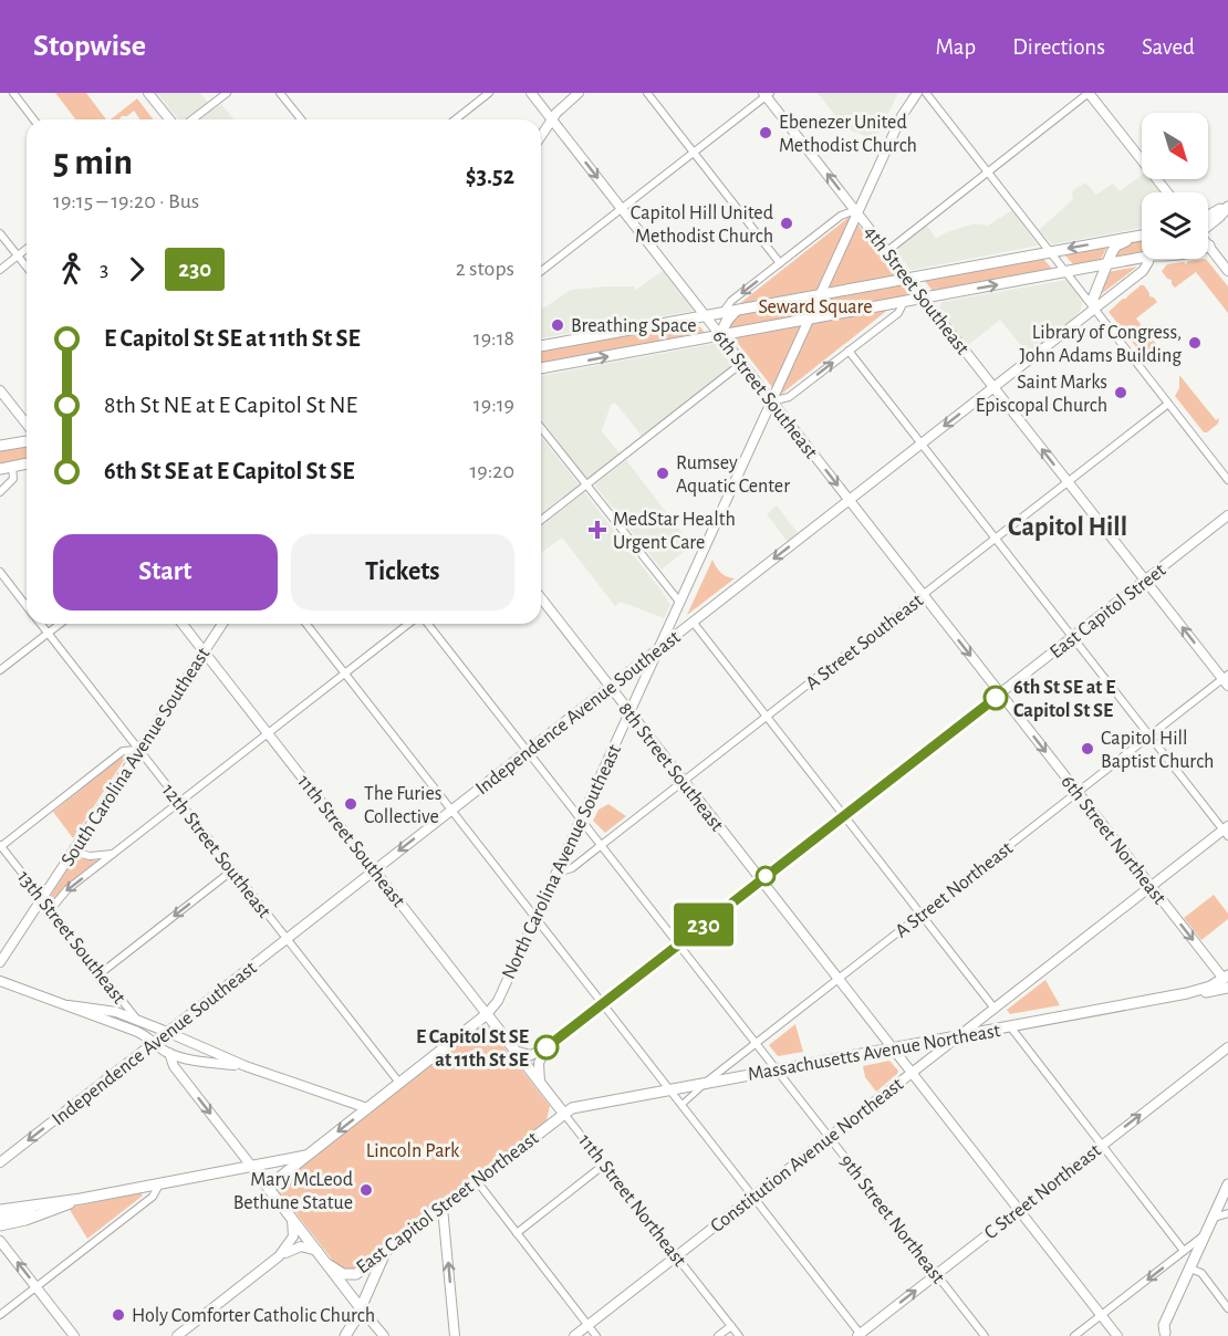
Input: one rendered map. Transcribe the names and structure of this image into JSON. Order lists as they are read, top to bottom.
{
  "streets": {
    "main road": [
      "4th Street Southeast",
      "6th Street Southeast",
      "East Capitol Street",
      "Independence Avenue Southeast",
      "8th Street Southeast",
      "6th Street Northeast",
      "11th Street Southeast",
      "Massachusetts Avenue Northeast",
      "Constitution Avenue Northeast",
      "C Street Northeast",
      "11th Street Northeast",
      "East Capitol Street Northeast"
    ],
    "street": [
      "A Street Southeast",
      "South Carolina Avenue Southeast",
      "12th Street Southeast",
      "North Carolina Avenue Southeast",
      "A Street Northeast",
      "13th Street Southeast",
      "9th Street Northeast"
    ]
  },
  "crossings": [
    ["4th Street Southeast", "East Capitol Street"],
    ["4th Street Southeast", "A Street Southeast"],
    ["4th Street Southeast", "Independence Avenue Southeast"],
    ["4th Street Southeast", "North Carolina Avenue Southeast"],
    ["4th Street Southeast", "A Street Northeast"],
    ["6th Street Southeast", "East Capitol Street"],
    ["6th Street Southeast", "A Street Southeast"],
    ["6th Street Southeast", "Independence Avenue Southeast"],
    ["6th Street Southeast", "6th Street Northeast"],
    ["6th Street Southeast", "North Carolina Avenue Southeast"],
    ["East Capitol Street", "8th Street Southeast"],
    ["East Capitol Street", "6th Street Northeast"],
    ["East Capitol Street", "9th Street Northeast"],
    ["A Street Southeast", "8th Street Southeast"],
    ["A Street Southeast", "North Carolina Avenue Southeast"],
    ["A Street Southeast", "9th Street Northeast"],
    ["Independence Avenue Southeast", "8th Street Southeast"],
    ["Independence Avenue Southeast", "11th Street Southeast"],
    ["Independence Avenue Southeast", "12th Street Southeast"],
    ["Independence Avenue Southeast", "North Carolina Avenue Southeast"],
    ["Independence Avenue Southeast", "9th Street Northeast"],
    ["South Carolina Avenue Southeast", "11th Street Southeast"],
    ["South Carolina Avenue Southeast", "12th Street Southeast"],
    ["South Carolina Avenue Southeast", "13th Street Southeast"],
    ["8th Street Southeast", "North Carolina Avenue Southeast"],
    ["8th Street Southeast", "A Street Northeast"],
    ["8th Street Southeast", "Massachusetts Avenue Northeast"],
    ["8th Street Southeast", "Constitution Avenue Northeast"],
    ["8th Street Southeast", "C Street Northeast"],
    ["6th Street Northeast", "A Street Northeast"],
    ["6th Street Northeast", "Massachusetts Avenue Northeast"],
    ["6th Street Northeast", "Constitution Avenue Northeast"],
    ["11th Street Southeast", "North Carolina Avenue Southeast"],
    ["11th Street Southeast", "11th Street Northeast"],
    ["North Carolina Avenue Southeast", "9th Street Northeast"],
    ["A Street Northeast", "Massachusetts Avenue Northeast"],
    ["A Street Northeast", "9th Street Northeast"],
    ["Massachusetts Avenue Northeast", "Constitution Avenue Northeast"],
    ["Massachusetts Avenue Northeast", "11th Street Northeast"],
    ["Massachusetts Avenue Northeast", "East Capitol Street Northeast"],
    ["Massachusetts Avenue Northeast", "9th Street Northeast"],
    ["Constitution Avenue Northeast", "11th Street Northeast"],
    ["Constitution Avenue Northeast", "9th Street Northeast"],
    ["C Street Northeast", "9th Street Northeast"],
    ["11th Street Northeast", "East Capitol Street Northeast"]
  ],
  "one_way": [
    "4th Street Southeast",
    "6th Street Southeast",
    "Independence Avenue Southeast",
    "6th Street Northeast",
    "C Street Northeast"
  ],
  "districts": ["Capitol Hill"],
  "parks": ["Seward Square", "Lincoln Park"],
  "places": {
    "other": [
      "Ebenezer United Methodist Church",
      "Capitol Hill United Methodist Church",
      "Breathing Space",
      "Library of Congress, John Adams Building",
      "Saint Marks Episcopal Church",
      "Rumsey Aquatic Center",
      "6th St SE at E Capitol St SE",
      "Capitol Hill Baptist Church",
      "The Furies Collective",
      "E Capitol St SE at 11th St SE",
      "Mary McLeod Bethune Statue",
      "Holy Comforter Catholic Church"
    ],
    "health": ["MedStar Health Urgent Care"]
  },
  "lines": ["bus line 230"],
  "north": "bottom right",
  "page": {
    "header": "Stopwise",
    "nav": ["Map", "Directions", "Saved"],
    "on_map": "230",
    "heading": ["5 min", "19:15 – 19:20 · Bus", "$3.52"],
    "legs": ["3", "230", "2 stops"],
    "list": [
      {
        "name": "E Capitol St SE at 11th St SE",
        "value": "19:18"
      },
      {
        "name": "8th St NE at E Capitol St NE",
        "value": "19:19"
      },
      {
        "name": "6th St SE at E Capitol St SE",
        "value": "19:20"
      }
    ],
    "buttons": ["Start", "Tickets"]
  }
}
